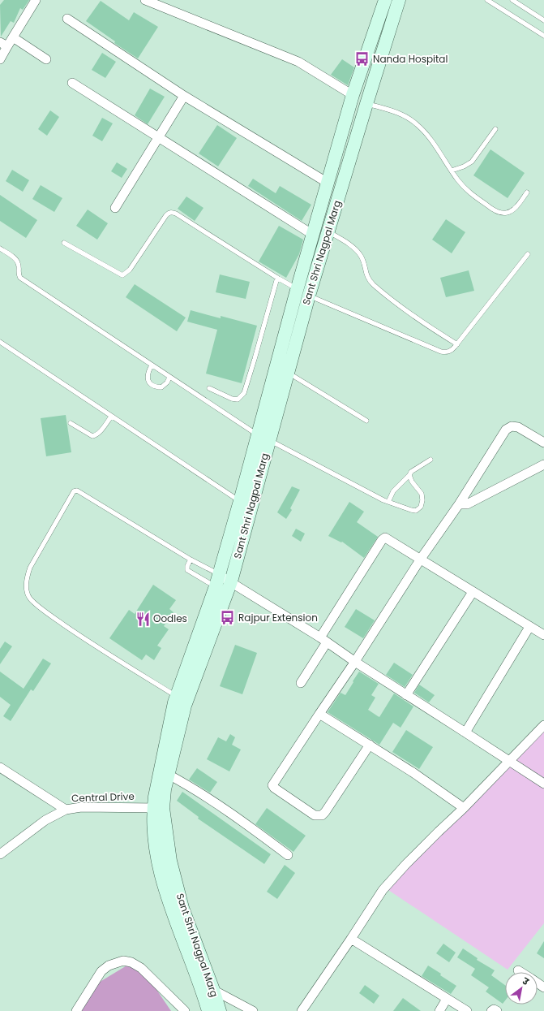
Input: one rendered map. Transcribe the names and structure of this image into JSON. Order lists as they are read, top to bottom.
{
  "streets": {
    "main road": ["Sant Shri Nagpal Marg"],
    "street": ["Central Drive"]
  },
  "crossings": [
    ["Sant Shri Nagpal Marg", "Central Drive"]
  ],
  "places": {
    "bus stop": ["Nanda Hospital", "Rajpur Extension"],
    "restaurant": ["Oodles"]
  },
  "north": "top right"
}
